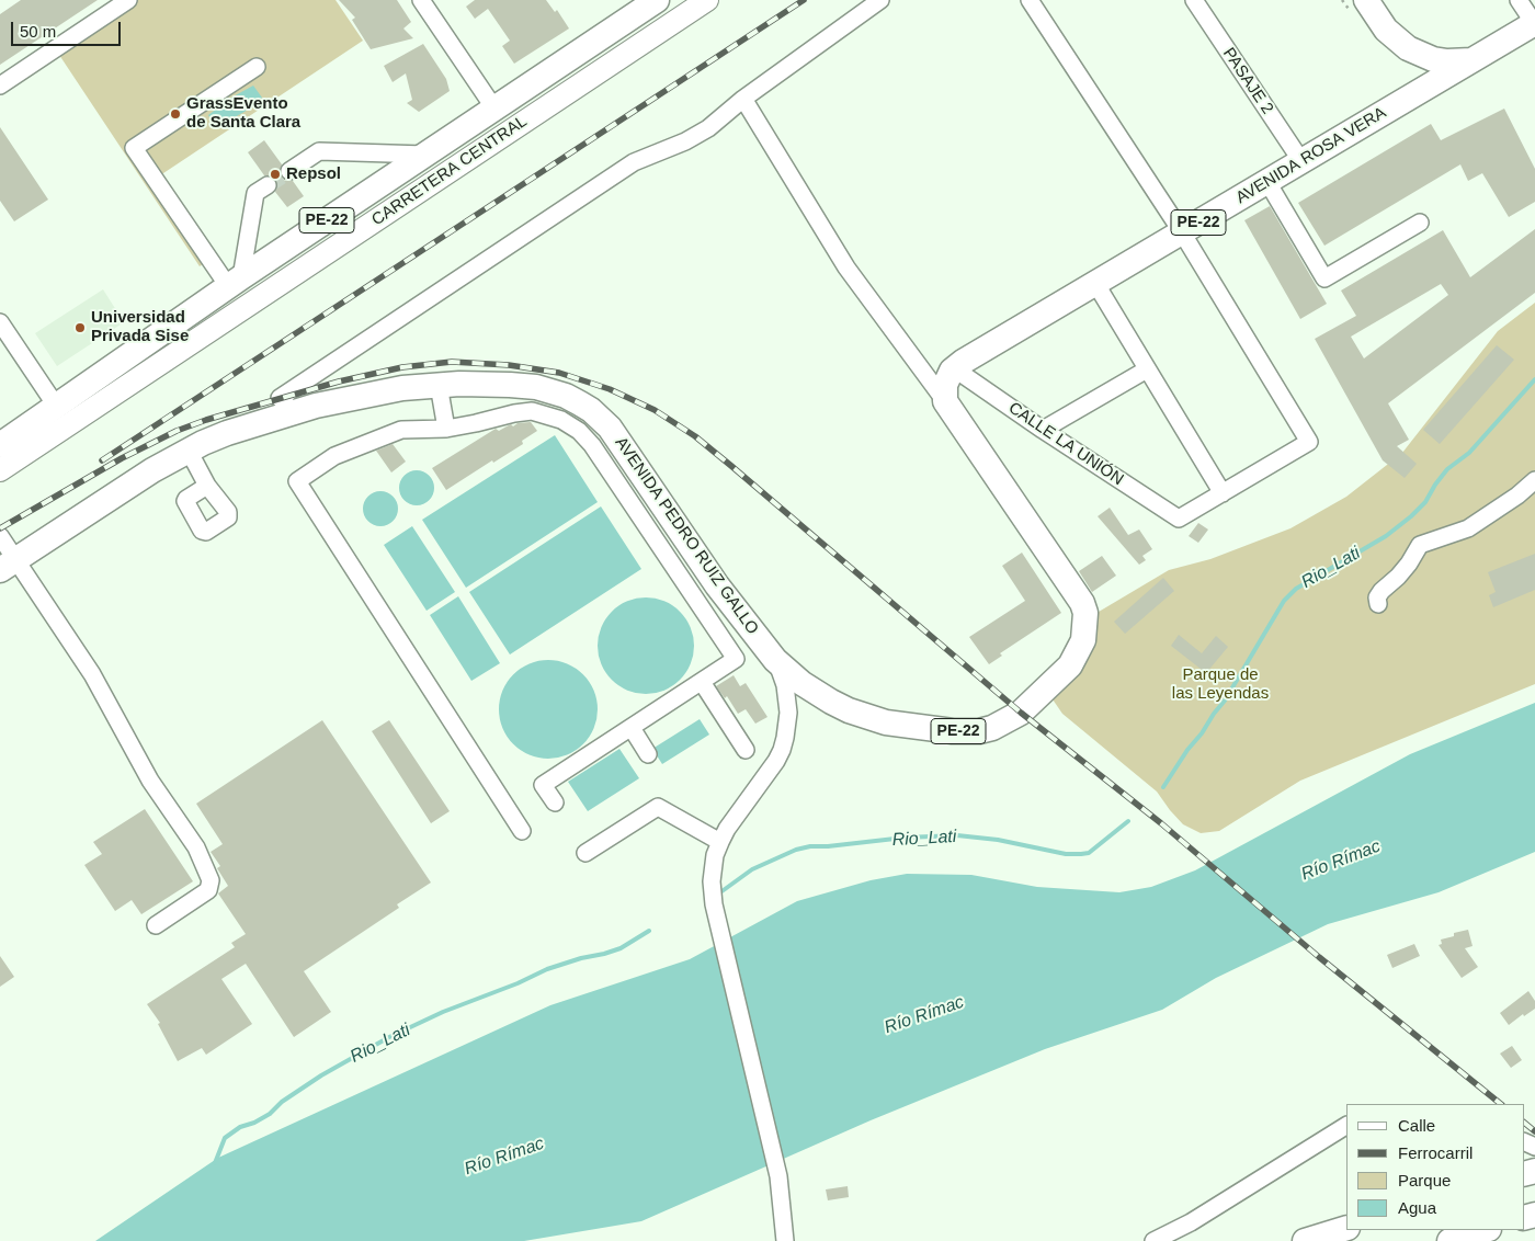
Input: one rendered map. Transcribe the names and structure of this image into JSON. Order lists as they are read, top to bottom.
{
  "streets": {
    "highway": [
      "AVENIDA ROSA VERA",
      "CARRETERA CENTRAL",
      "PE-22",
      "AVENIDA PEDRO RUIZ GALLO"
    ],
    "street": ["PASAJE 2", "CALLE LA UNIÓN"]
  },
  "crossings": [
    ["PASAJE 2", "AVENIDA ROSA VERA"],
    ["AVENIDA ROSA VERA", "PE-22"],
    ["AVENIDA ROSA VERA", "CALLE LA UNIÓN"]
  ],
  "water": ["Rio_Lati", "Río Rímac"],
  "parks": ["Parque de las Leyendas"],
  "places": ["GrassEvento de Santa Clara", "Repsol", "Universidad Privada Sise"],
  "legend": [
    "Calle",
    "Ferrocarril",
    "Parque",
    "Agua"
  ],
  "scale_bar": "50 m"
}
